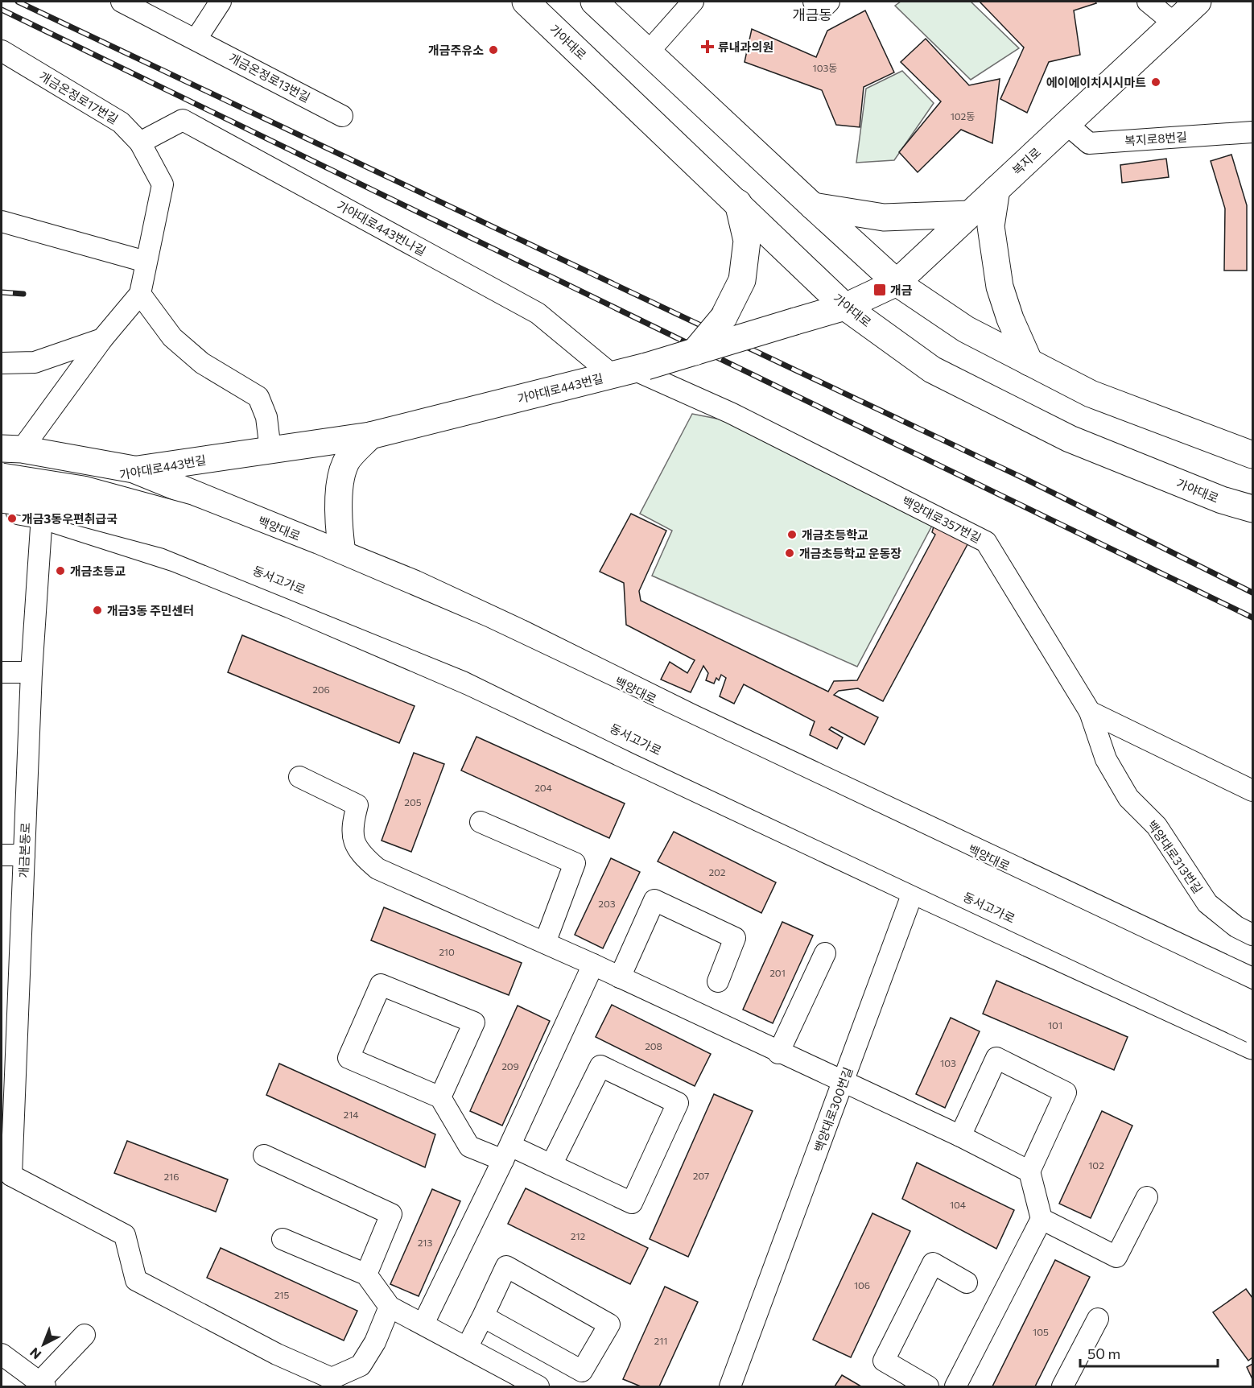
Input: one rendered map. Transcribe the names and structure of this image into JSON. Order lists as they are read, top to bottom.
{
  "streets": {
    "main road": [
      "가야대로",
      "복지로",
      "가야대로443번길",
      "백양대로",
      "동서고가로"
    ],
    "street": [
      "개금온정로13번길",
      "개금온정로17번길",
      "복지로8번길",
      "가야대로443번나길",
      "백양대로357번길",
      "개금본동로",
      "백양대로313번길",
      "백양대로300번길"
    ]
  },
  "crossings": [
    ["가야대로", "복지로"],
    ["가야대로", "가야대로443번길"],
    ["개금온정로17번길", "가야대로443번나길"],
    ["복지로8번길", "복지로"],
    ["복지로", "가야대로443번길"],
    ["가야대로443번나길", "가야대로443번길"],
    ["가야대로443번나길", "백양대로357번길"],
    ["가야대로443번길", "백양대로357번길"],
    ["가야대로443번길", "백양대로"],
    ["백양대로357번길", "백양대로313번길"],
    ["백양대로", "백양대로300번길"]
  ],
  "districts": ["개금동"],
  "places": {
    "health": ["류내과의원"],
    "other": [
      "개금주유소",
      "에이에이치시시마트",
      "개금3동우편취급국",
      "개금초등학교",
      "개금초등학교 운동장",
      "개금초등교",
      "개금3동 주민센터"
    ],
    "transit": ["개금"]
  },
  "house_numbers": [
    "103동",
    "102동",
    "206",
    "204",
    "205",
    "202",
    "203",
    "210",
    "201",
    "101",
    "208",
    "103",
    "209",
    "214",
    "102",
    "207",
    "216",
    "104",
    "212",
    "213",
    "106",
    "215",
    "105",
    "211"
  ],
  "scale_bar": "50 m",
  "north": "bottom left"
}
